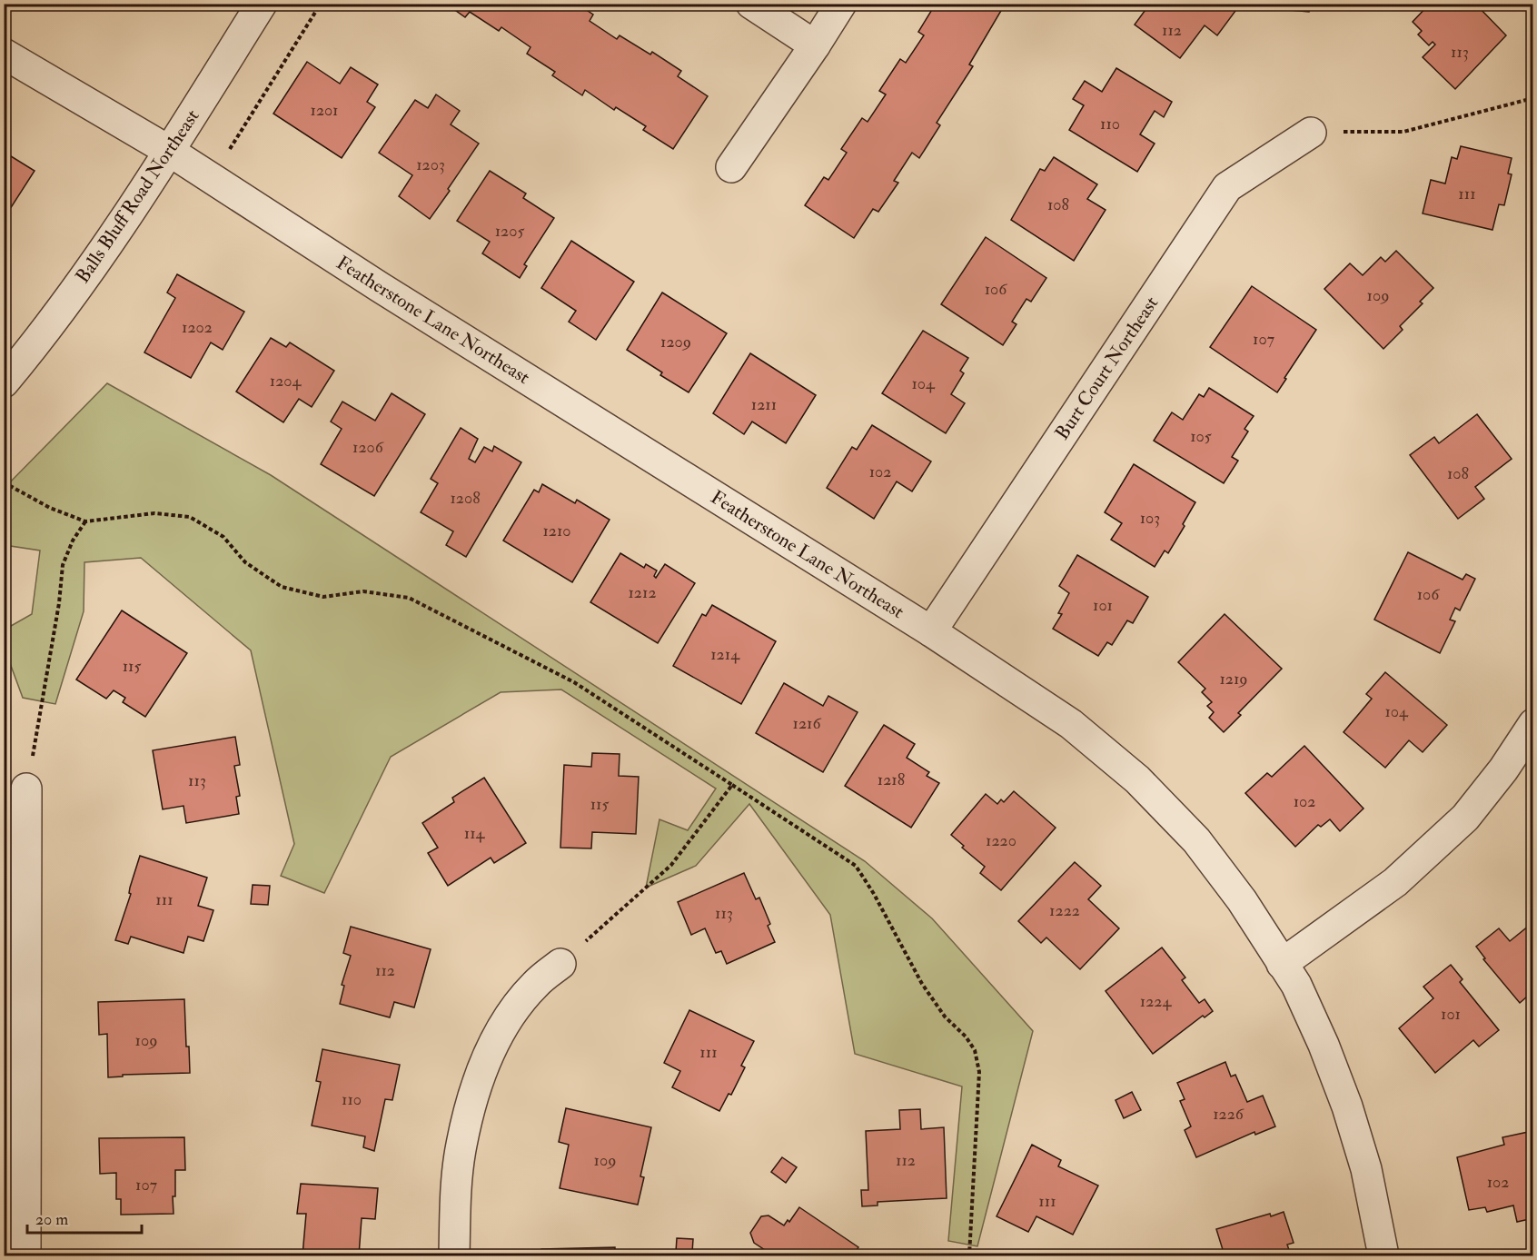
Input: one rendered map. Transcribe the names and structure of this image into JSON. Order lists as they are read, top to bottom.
{
  "streets": {
    "street": ["Balls Bluff Road Northeast", "Featherstone Lane Northeast", "Burt Court Northeast"]
  },
  "crossings": [
    ["Balls Bluff Road Northeast", "Featherstone Lane Northeast"],
    ["Featherstone Lane Northeast", "Burt Court Northeast"]
  ],
  "house_numbers": [
    "112",
    "113",
    "1201",
    "110",
    "1203",
    "111",
    "108",
    "1205",
    "106",
    "109",
    "1202",
    "107",
    "1209",
    "1204",
    "104",
    "1211",
    "105",
    "1206",
    "102",
    "108",
    "1208",
    "103",
    "1210",
    "1212",
    "106",
    "101",
    "1214",
    "115",
    "1219",
    "104",
    "1216",
    "1218",
    "113",
    "102",
    "115",
    "114",
    "1220",
    "111",
    "1222",
    "113",
    "112",
    "1224",
    "101",
    "109",
    "111",
    "110",
    "1226",
    "109",
    "112",
    "102",
    "107",
    "111"
  ],
  "scale_bar": "20 m"
}
